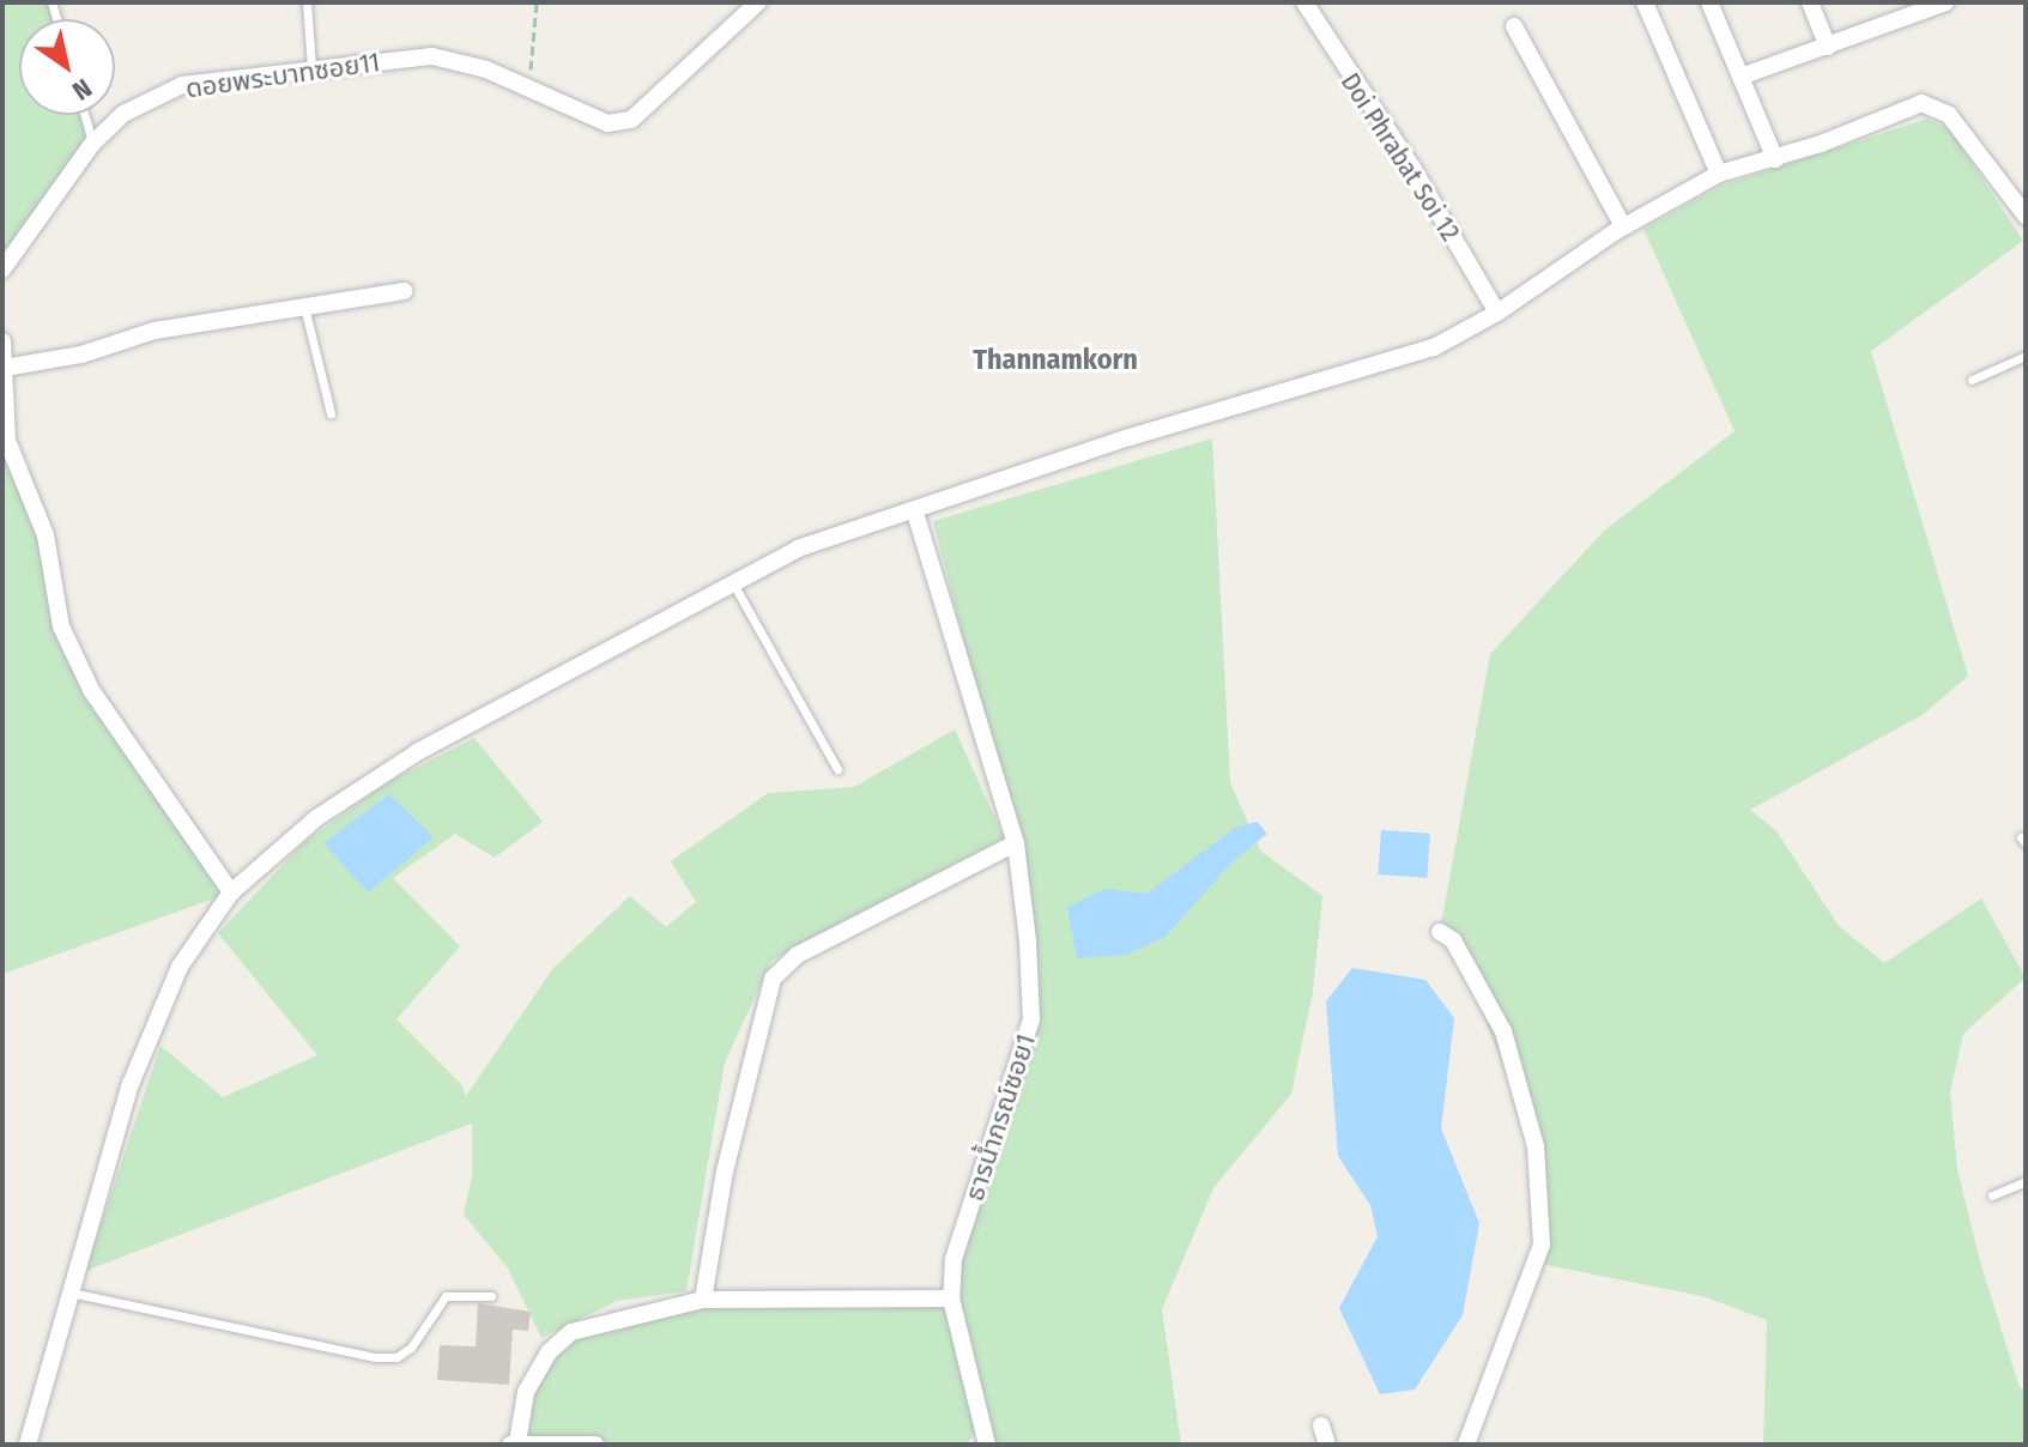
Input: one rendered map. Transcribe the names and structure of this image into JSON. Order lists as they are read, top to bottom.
{
  "streets": {
    "street": ["ดอยพระบาทซอย11", "Doi Phrabat Soi 12", "ธารน้ำกรณ์ซอย1"]
  },
  "districts": ["Thannamkorn"],
  "north": "bottom right"
}
